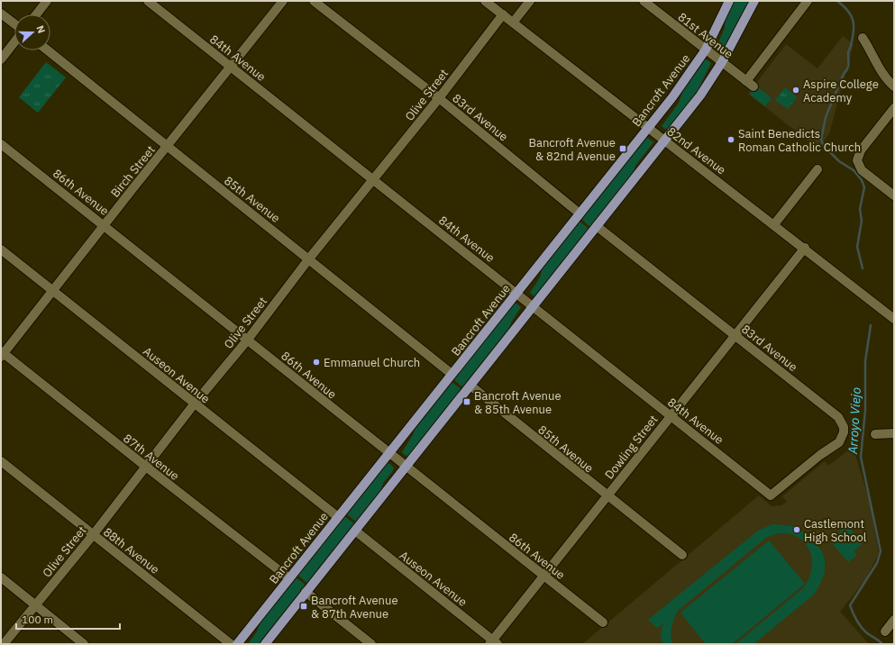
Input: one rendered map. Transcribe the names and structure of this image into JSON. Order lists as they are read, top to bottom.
{
  "streets": {
    "main road": ["Bancroft Avenue"],
    "street": [
      "81st Avenue",
      "84th Avenue",
      "Olive Street",
      "83rd Avenue",
      "82nd Avenue",
      "Birch Street",
      "86th Avenue",
      "85th Avenue",
      "Auseon Avenue",
      "Dowling Street",
      "87th Avenue",
      "88th Avenue"
    ]
  },
  "crossings": [
    ["81st Avenue", "Bancroft Avenue"],
    ["84th Avenue", "Bancroft Avenue"],
    ["84th Avenue", "Olive Street"],
    ["84th Avenue", "83rd Avenue"],
    ["84th Avenue", "Birch Street"],
    ["84th Avenue", "Dowling Street"],
    ["Bancroft Avenue", "83rd Avenue"],
    ["Bancroft Avenue", "82nd Avenue"],
    ["Bancroft Avenue", "86th Avenue"],
    ["Bancroft Avenue", "85th Avenue"],
    ["Bancroft Avenue", "Auseon Avenue"],
    ["Bancroft Avenue", "87th Avenue"],
    ["Olive Street", "83rd Avenue"],
    ["Olive Street", "82nd Avenue"],
    ["Olive Street", "86th Avenue"],
    ["Olive Street", "85th Avenue"],
    ["Olive Street", "Auseon Avenue"],
    ["Olive Street", "87th Avenue"],
    ["Olive Street", "88th Avenue"],
    ["83rd Avenue", "Dowling Street"],
    ["82nd Avenue", "Dowling Street"],
    ["Birch Street", "86th Avenue"],
    ["Birch Street", "85th Avenue"],
    ["Birch Street", "Auseon Avenue"],
    ["Birch Street", "87th Avenue"],
    ["86th Avenue", "Dowling Street"],
    ["85th Avenue", "Dowling Street"],
    ["Auseon Avenue", "Dowling Street"]
  ],
  "water": ["Arroyo Viejo"],
  "places": {
    "other": [
      "Aspire College Academy",
      "Saint Benedicts Roman Catholic Church",
      "Emmanuel Church",
      "Castlemont High School"
    ],
    "transit": ["Bancroft Avenue & 82nd Avenue", "Bancroft Avenue & 85th Avenue", "Bancroft Avenue & 87th Avenue"]
  },
  "scale_bar": "100 m",
  "north": "right"
}
